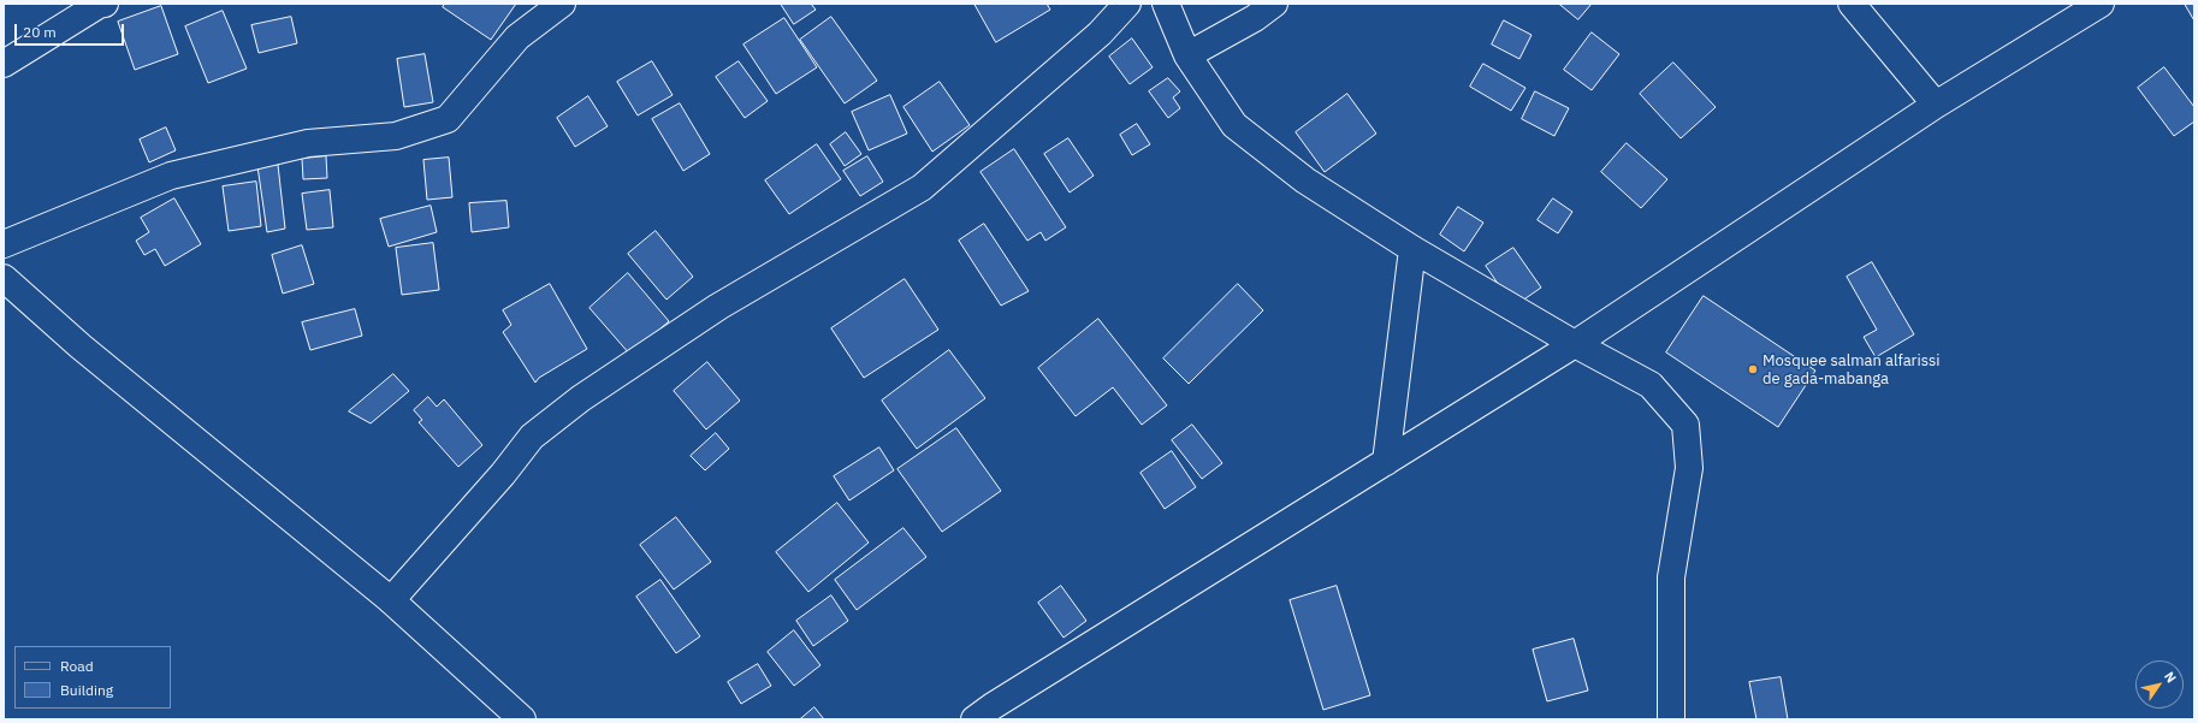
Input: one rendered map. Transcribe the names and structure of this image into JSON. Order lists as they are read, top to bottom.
{
  "places": ["Mosquee salman alfarissi de gada-mabanga"],
  "legend": ["Road", "Building"],
  "scale_bar": "20 m",
  "north": "top right"
}
